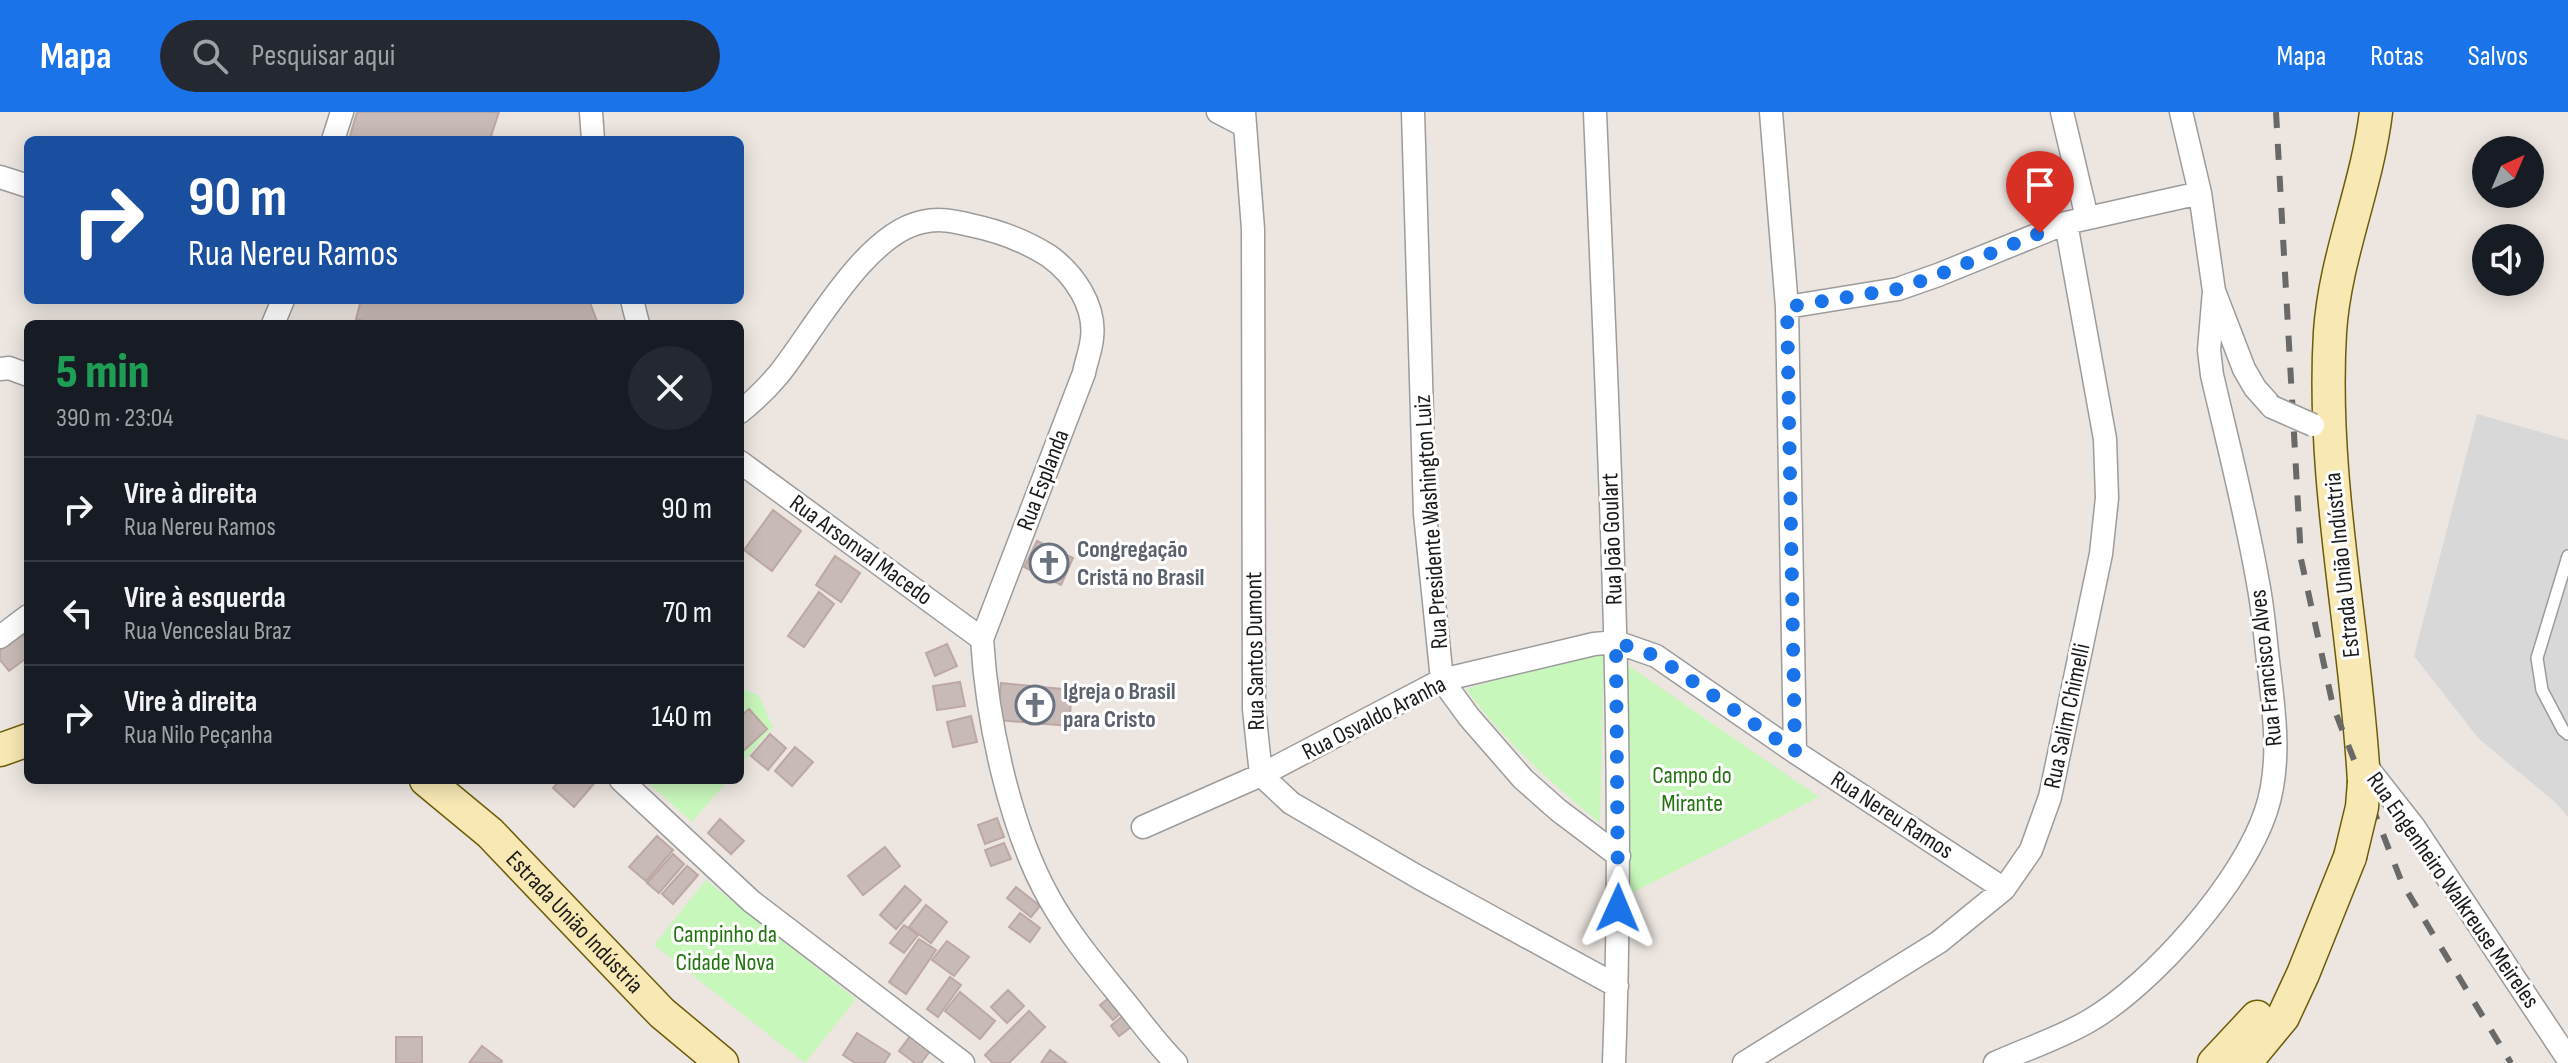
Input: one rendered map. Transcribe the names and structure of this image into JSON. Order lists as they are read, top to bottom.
{
  "streets": {
    "main road": ["Estrada União Indústria"],
    "street": [
      "Rua Esplanda",
      "Rua Presidente Washington Luiz",
      "Rua João Goulart",
      "Rua Arsonval Macedo",
      "Rua Santos Dumont",
      "Rua Francisco Alves",
      "Rua Salim Chimelli",
      "Rua Osvaldo Aranha",
      "Rua Nereu Ramos",
      "Rua Engenheiro Walkreuse Meireles"
    ]
  },
  "crossings": [
    ["Rua Esplanda", "Rua Arsonval Macedo"],
    ["Rua Presidente Washington Luiz", "Rua João Goulart"],
    ["Rua Presidente Washington Luiz", "Rua Osvaldo Aranha"],
    ["Rua João Goulart", "Rua Osvaldo Aranha"],
    ["Rua João Goulart", "Rua Nereu Ramos"],
    ["Estrada União Indústria", "Rua Engenheiro Walkreuse Meireles"],
    ["Rua Santos Dumont", "Rua Osvaldo Aranha"],
    ["Rua Salim Chimelli", "Rua Nereu Ramos"],
    ["Rua Osvaldo Aranha", "Rua Nereu Ramos"]
  ],
  "parks": ["Campo do Mirante", "Campinho da Cidade Nova"],
  "places": {
    "church": ["Congregação Cristã no Brasil", "Igreja o Brasil para Cristo"]
  },
  "north": "top right",
  "page": {
    "header": "Mapa",
    "search": "Pesquisar aqui",
    "nav": ["Mapa", "Rotas", "Salvos"],
    "turn": ["90 m", "Rua Nereu Ramos"],
    "heading": ["5 min", "390 m · 23:04"],
    "list": [
      {
        "name": "Vire à direita",
        "note": "Rua Nereu Ramos",
        "value": "90 m"
      },
      {
        "name": "Vire à esquerda",
        "note": "Rua Venceslau Braz",
        "value": "70 m"
      },
      {
        "name": "Vire à direita",
        "note": "Rua Nilo Peçanha",
        "value": "140 m"
      }
    ]
  }
}
